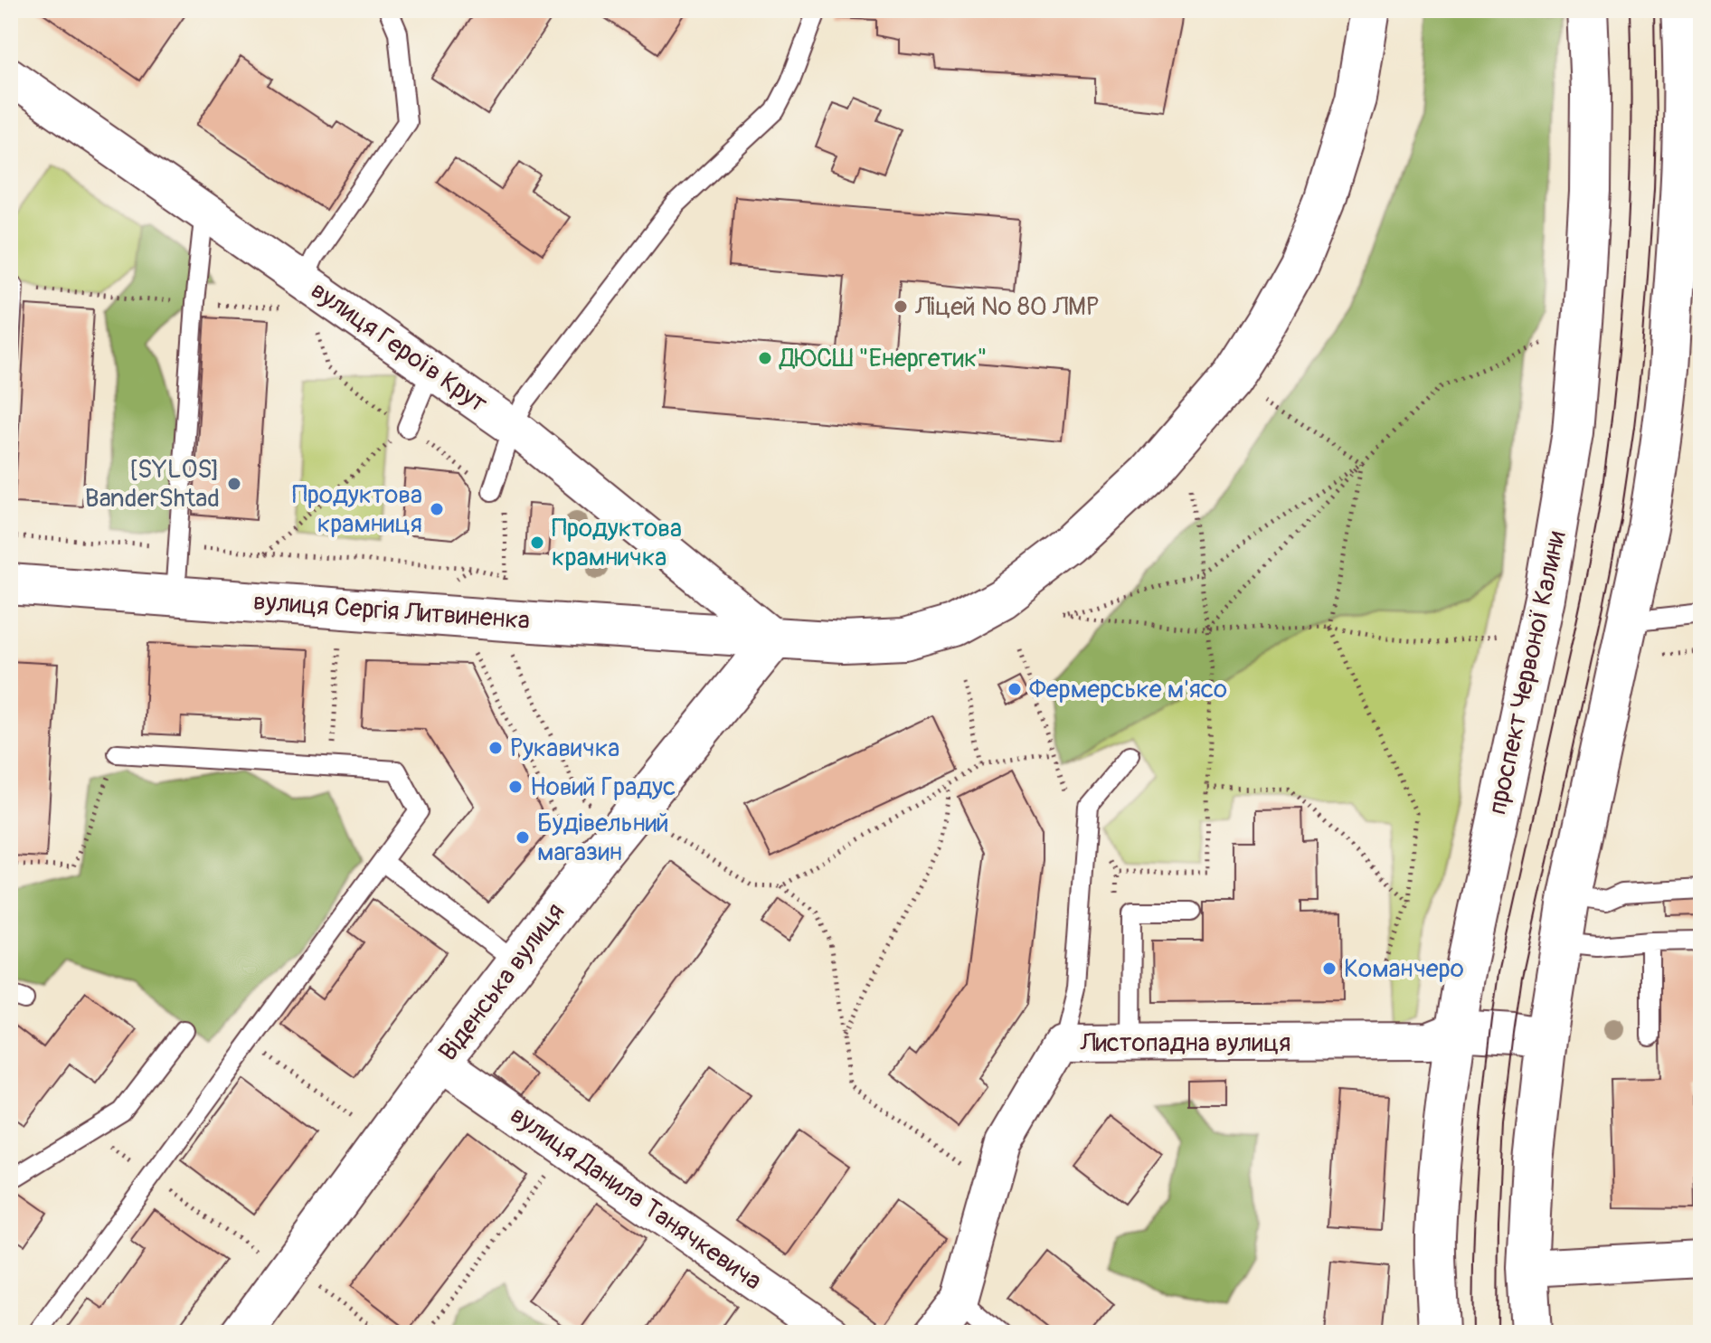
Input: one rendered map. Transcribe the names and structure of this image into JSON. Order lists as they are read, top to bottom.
{
  "streets": {
    "main road": ["вулиця Сергія Литвиненка", "проспект Червоної Калини", "Віденська вулиця"],
    "street": ["вулиця Героїв Крут", "Листопадна вулиця", "вулиця Данила Танячкевича"]
  },
  "crossings": [
    ["вулиця Героїв Крут", "вулиця Сергія Литвиненка"],
    ["вулиця Героїв Крут", "Віденська вулиця"],
    ["вулиця Сергія Литвиненка", "Віденська вулиця"],
    ["проспект Червоної Калини", "Листопадна вулиця"],
    ["Віденська вулиця", "вулиця Данила Танячкевича"]
  ],
  "places": [
    "Ліцей № 80 ЛМР",
    "ДЮСШ \"Енергетик\"",
    "[SYLOS] BanderShtad",
    "Продуктова крамниця",
    "Продуктова крамничка",
    "Фермерське м'ясо",
    "Рукавичка",
    "Новий Градус",
    "Будівельний магазин",
    "Команчеро"
  ]
}
